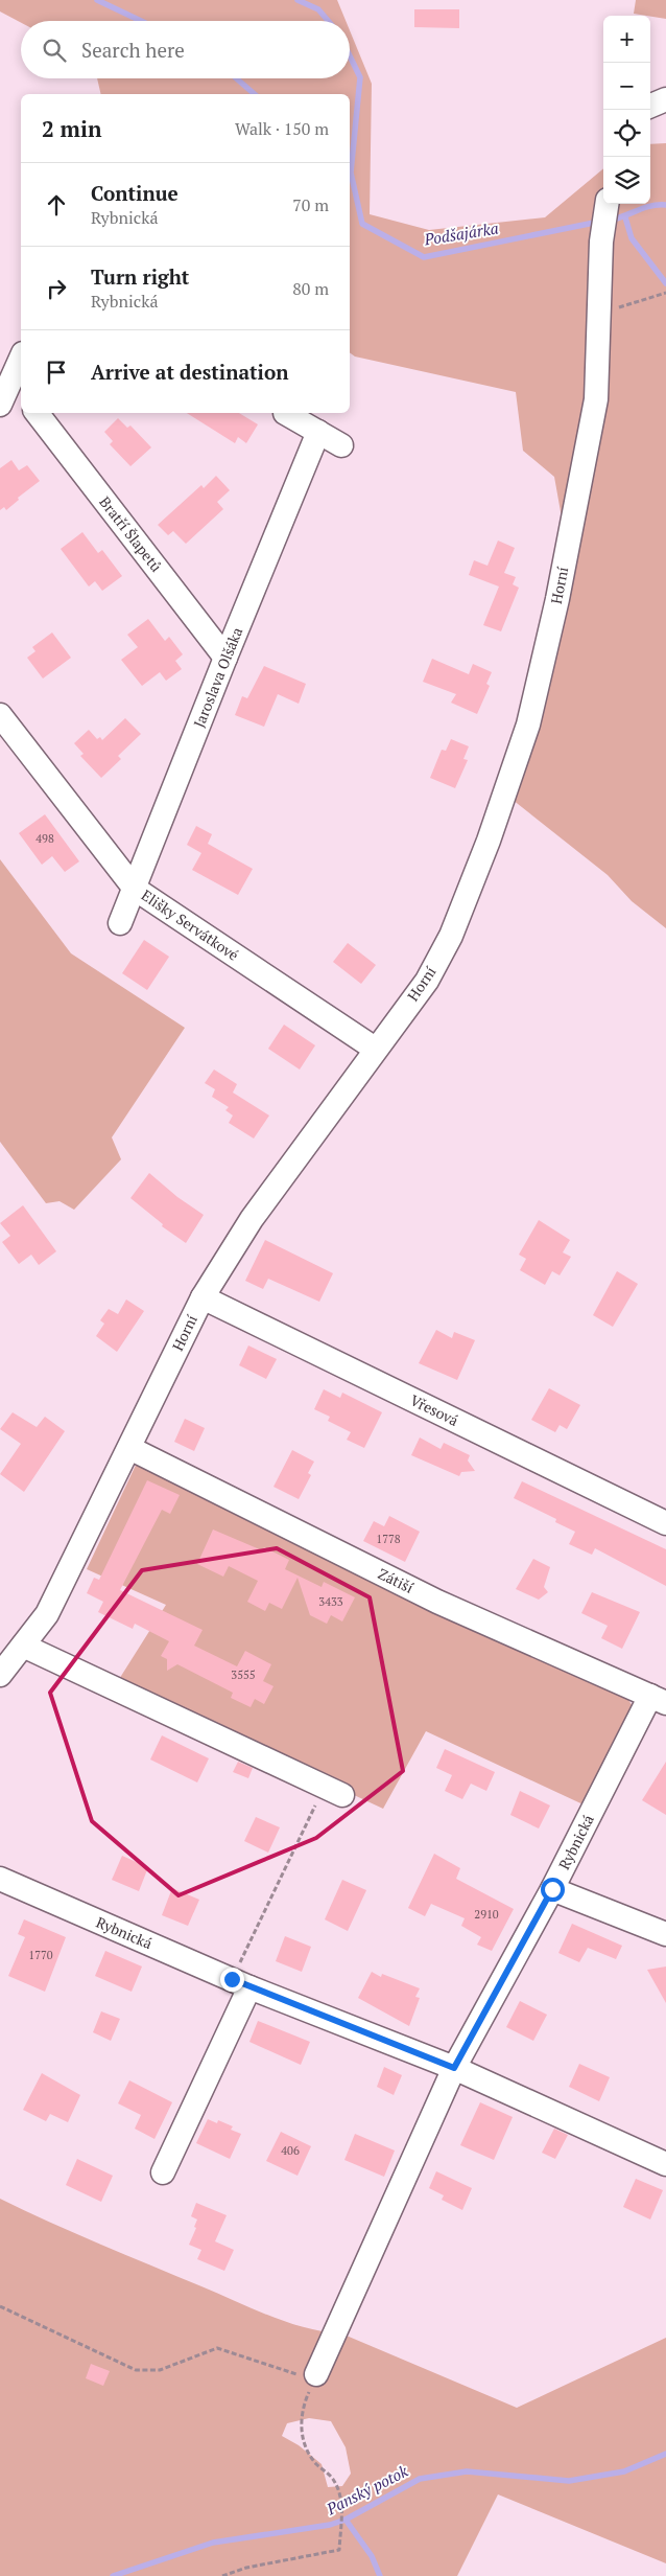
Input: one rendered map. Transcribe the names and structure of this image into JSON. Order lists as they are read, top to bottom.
{
  "streets": {
    "street": [
      "Bratří Šlapetů",
      "Horní",
      "Jaroslava Olšáka",
      "Elišky Servátkové",
      "Vřesová",
      "Zátiší",
      "Rybnická"
    ]
  },
  "crossings": [
    ["Bratří Šlapetů", "Jaroslava Olšáka"],
    ["Horní", "Elišky Servátkové"],
    ["Horní", "Vřesová"],
    ["Horní", "Zátiší"],
    ["Jaroslava Olšáka", "Elišky Servátkové"],
    ["Zátiší", "Rybnická"]
  ],
  "water": ["Podšajárka", "Panský potok"],
  "house_numbers": [
    "498",
    "1778",
    "3433",
    "3555",
    "2910",
    "1770",
    "406"
  ],
  "page": {
    "map_buttons": ["+", "−"],
    "search": "Search here",
    "heading": ["2 min", "Walk · 150 m"],
    "list": [
      ["Continue", "Rybnická", "70 m"],
      ["Turn right", "Rybnická", "80 m"],
      "Arrive at destination"
    ]
  }
}
